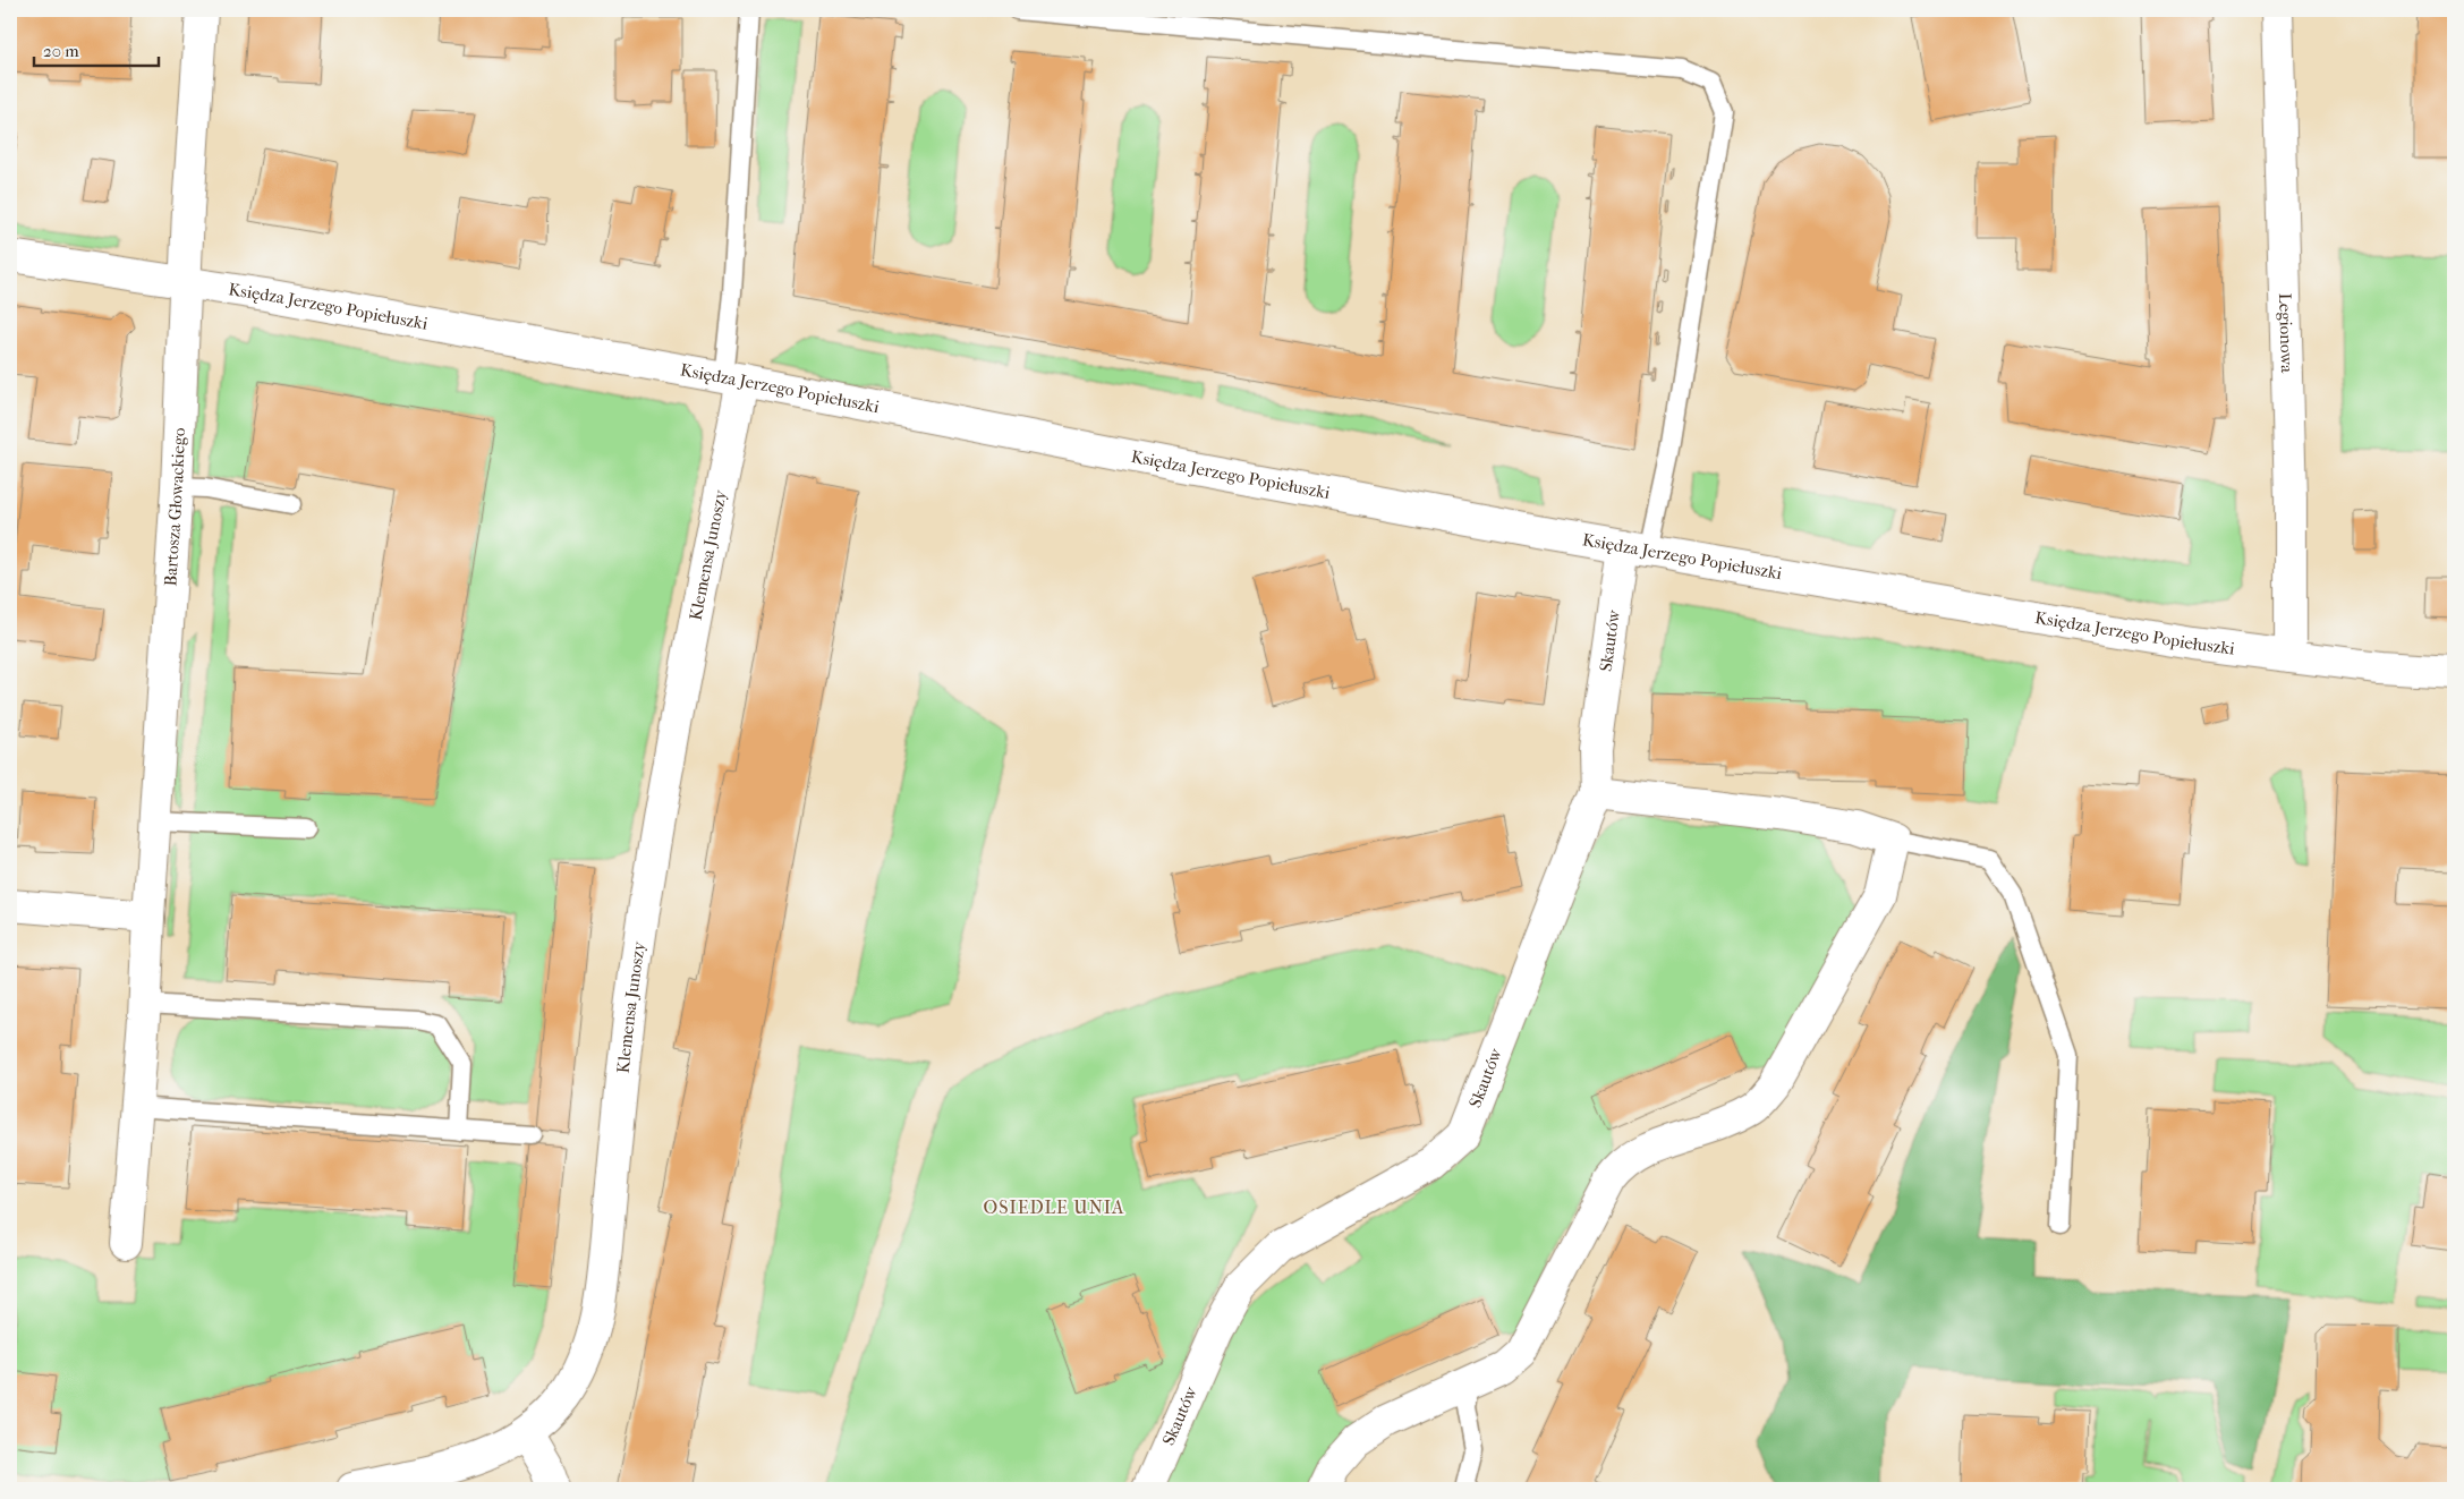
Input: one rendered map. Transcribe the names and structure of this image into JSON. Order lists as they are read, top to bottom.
{
  "streets": {
    "street": [
      "Księdza Jerzego Popiełuszki",
      "Legionowa",
      "Bartosza Głowackiego",
      "Klemensa Junoszy",
      "Skautów"
    ]
  },
  "crossings": [
    ["Księdza Jerzego Popiełuszki", "Legionowa"],
    ["Księdza Jerzego Popiełuszki", "Bartosza Głowackiego"],
    ["Księdza Jerzego Popiełuszki", "Klemensa Junoszy"],
    ["Księdza Jerzego Popiełuszki", "Skautów"]
  ],
  "districts": ["OSIEDLE UNIA"],
  "scale_bar": "20 m"
}
